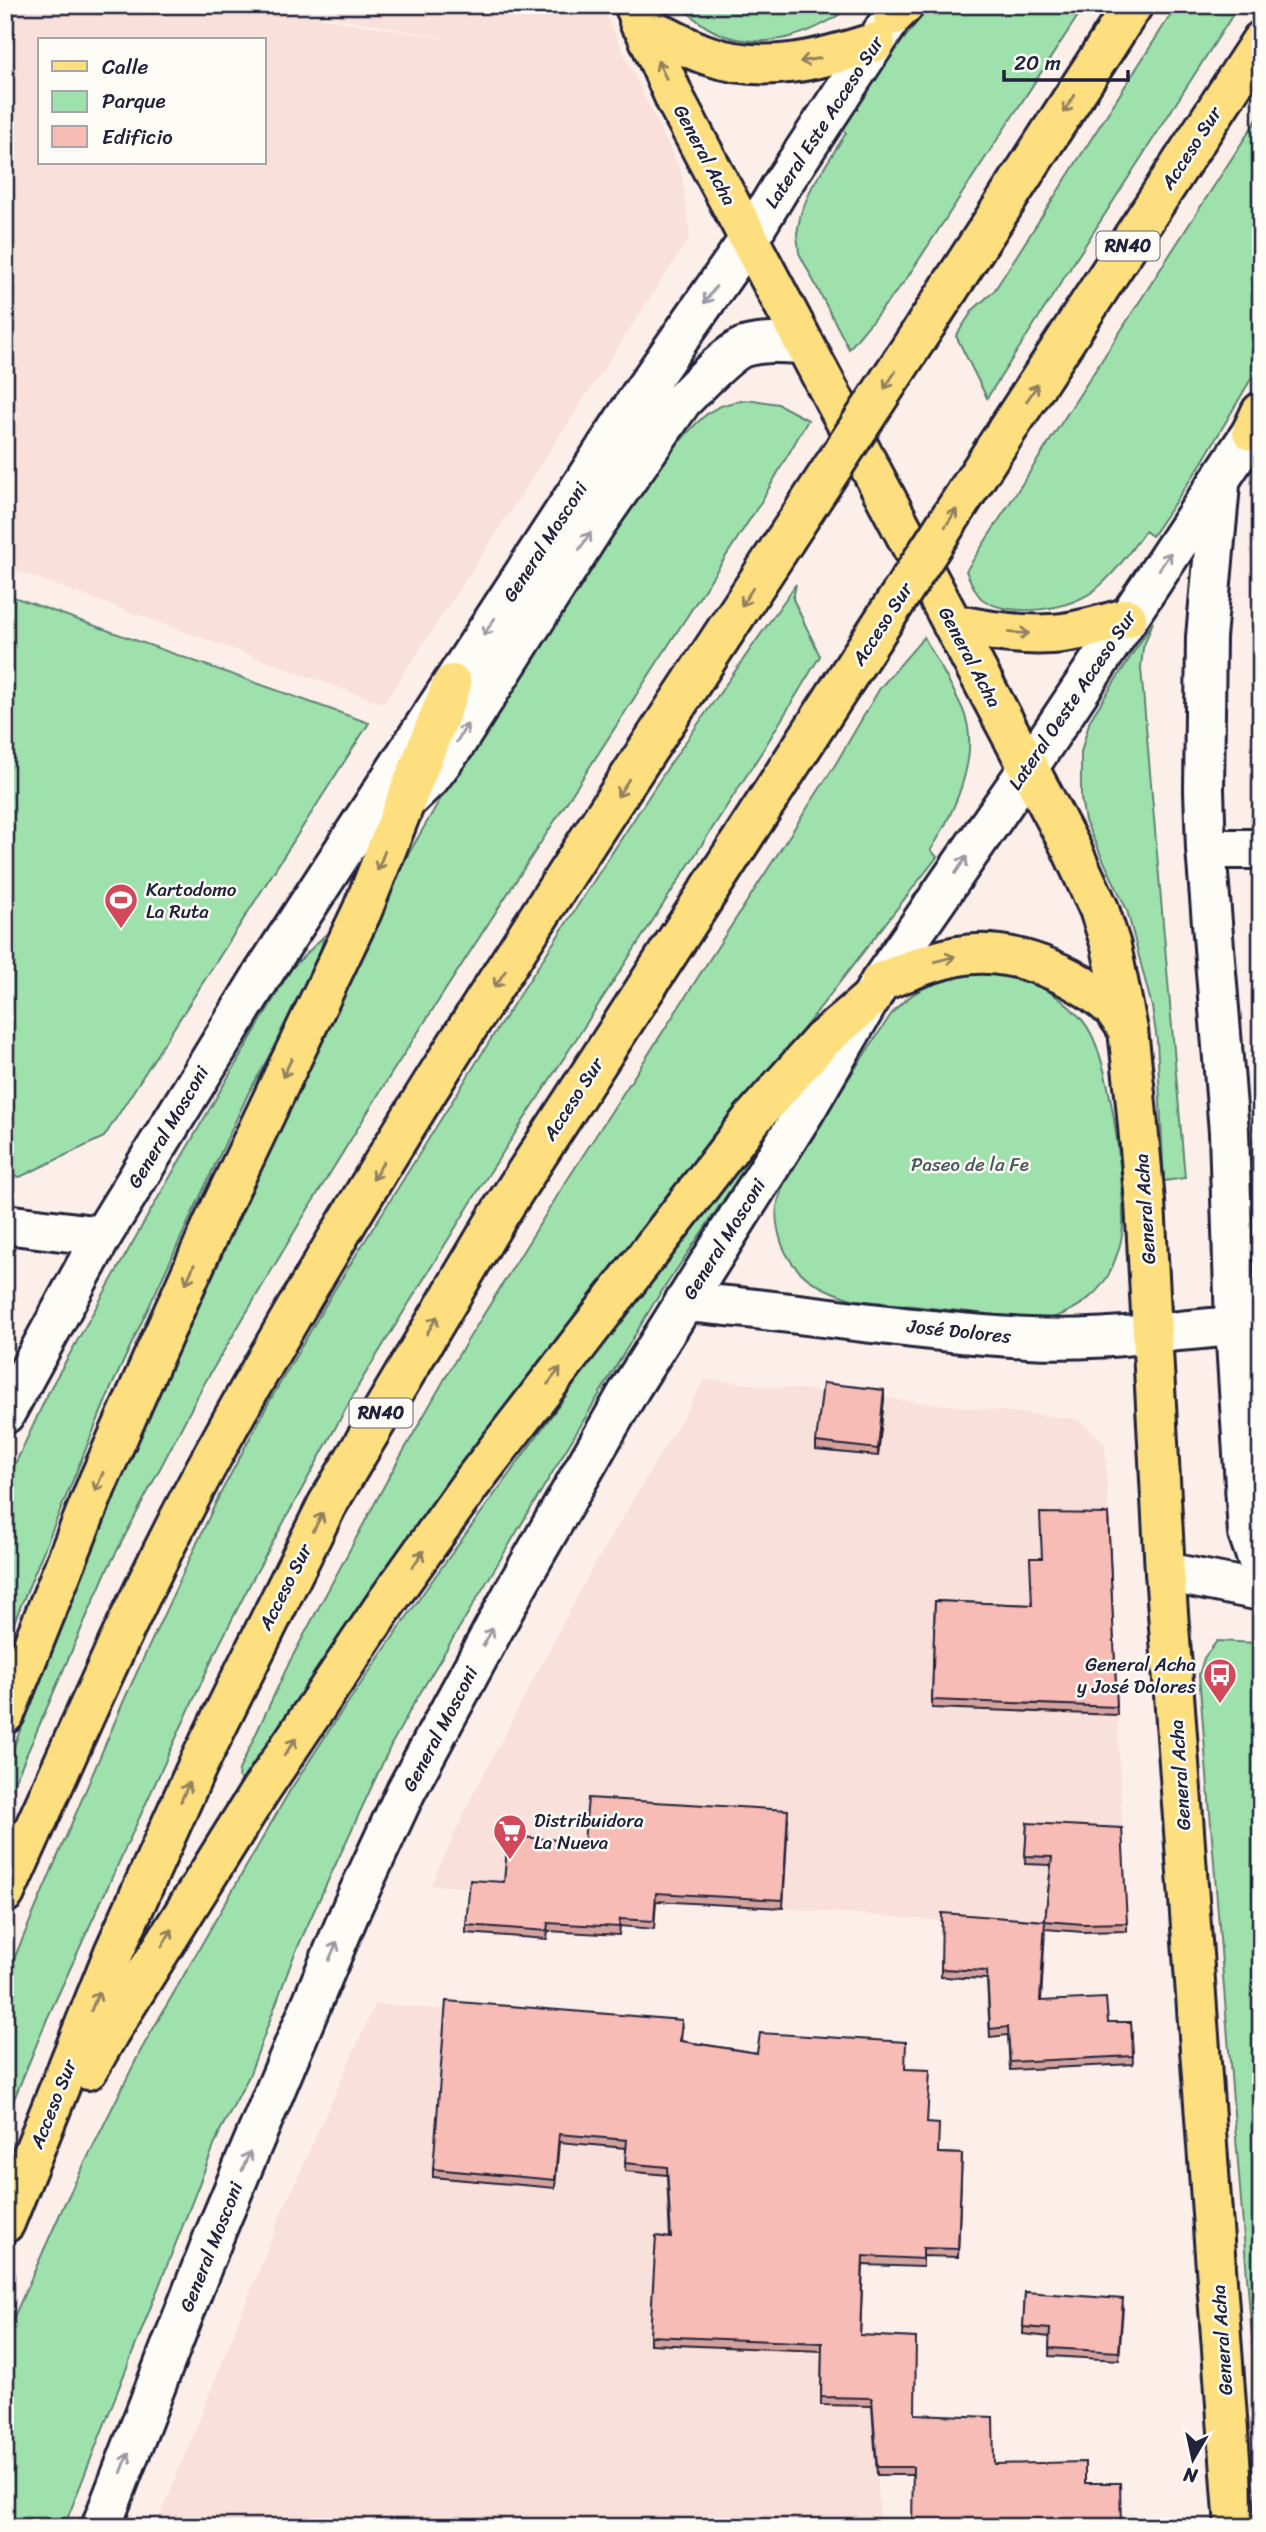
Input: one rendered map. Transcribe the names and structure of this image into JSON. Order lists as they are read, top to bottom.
{
  "streets": {
    "main road": ["Acceso Sur", "General Acha", "RN40"],
    "street": [
      "Lateral Este Acceso Sur",
      "General Mosconi",
      "Lateral Oeste Acceso Sur",
      "José Dolores"
    ]
  },
  "crossings": [
    ["Lateral Este Acceso Sur", "General Acha"],
    ["Lateral Este Acceso Sur", "General Mosconi"],
    ["General Acha", "General Mosconi"],
    ["General Acha", "Lateral Oeste Acceso Sur"],
    ["General Acha", "José Dolores"],
    ["General Mosconi", "Lateral Oeste Acceso Sur"],
    ["General Mosconi", "José Dolores"]
  ],
  "one_way": ["Lateral Oeste Acceso Sur"],
  "parks": ["Paseo de la Fe"],
  "places": {
    "sports": ["Kartodomo La Ruta"],
    "bus stop": ["General Acha y José Dolores"],
    "supermarket": ["Distribuidora La Nueva"]
  },
  "legend": ["Calle", "Parque", "Edificio"],
  "scale_bar": "20 m",
  "north": "bottom"
}
